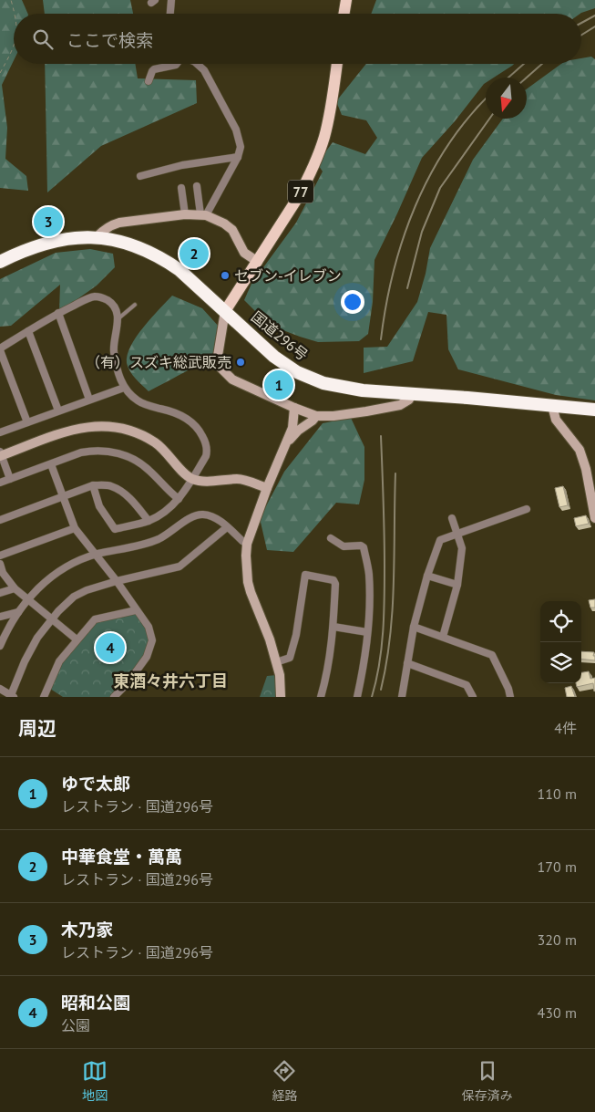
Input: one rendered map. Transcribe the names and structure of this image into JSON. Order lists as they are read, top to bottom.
{
  "streets": {
    "highway": ["国道296号"],
    "main road": ["77"]
  },
  "crossings": [
    ["77", "国道296号"]
  ],
  "districts": ["東酒々井六丁目"],
  "places": ["セブン-イレブン", "（有）スズキ総武販売"],
  "north": "bottom",
  "page": {
    "search": "ここで検索",
    "pins": [
      "3",
      "2",
      "1",
      "4"
    ],
    "heading": ["周辺", "4件"],
    "list": [
      {
        "mark": "1",
        "name": "ゆで太郎",
        "note": "レストラン · 国道296号",
        "value": "110 m"
      },
      {
        "mark": "2",
        "name": "中華食堂・萬萬",
        "note": "レストラン · 国道296号",
        "value": "170 m"
      },
      {
        "mark": "3",
        "name": "木乃家",
        "note": "レストラン · 国道296号",
        "value": "320 m"
      },
      {
        "mark": "4",
        "name": "昭和公園",
        "note": "公園",
        "value": "430 m"
      }
    ],
    "nav": ["地図", "経路", "保存済み"]
  }
}
